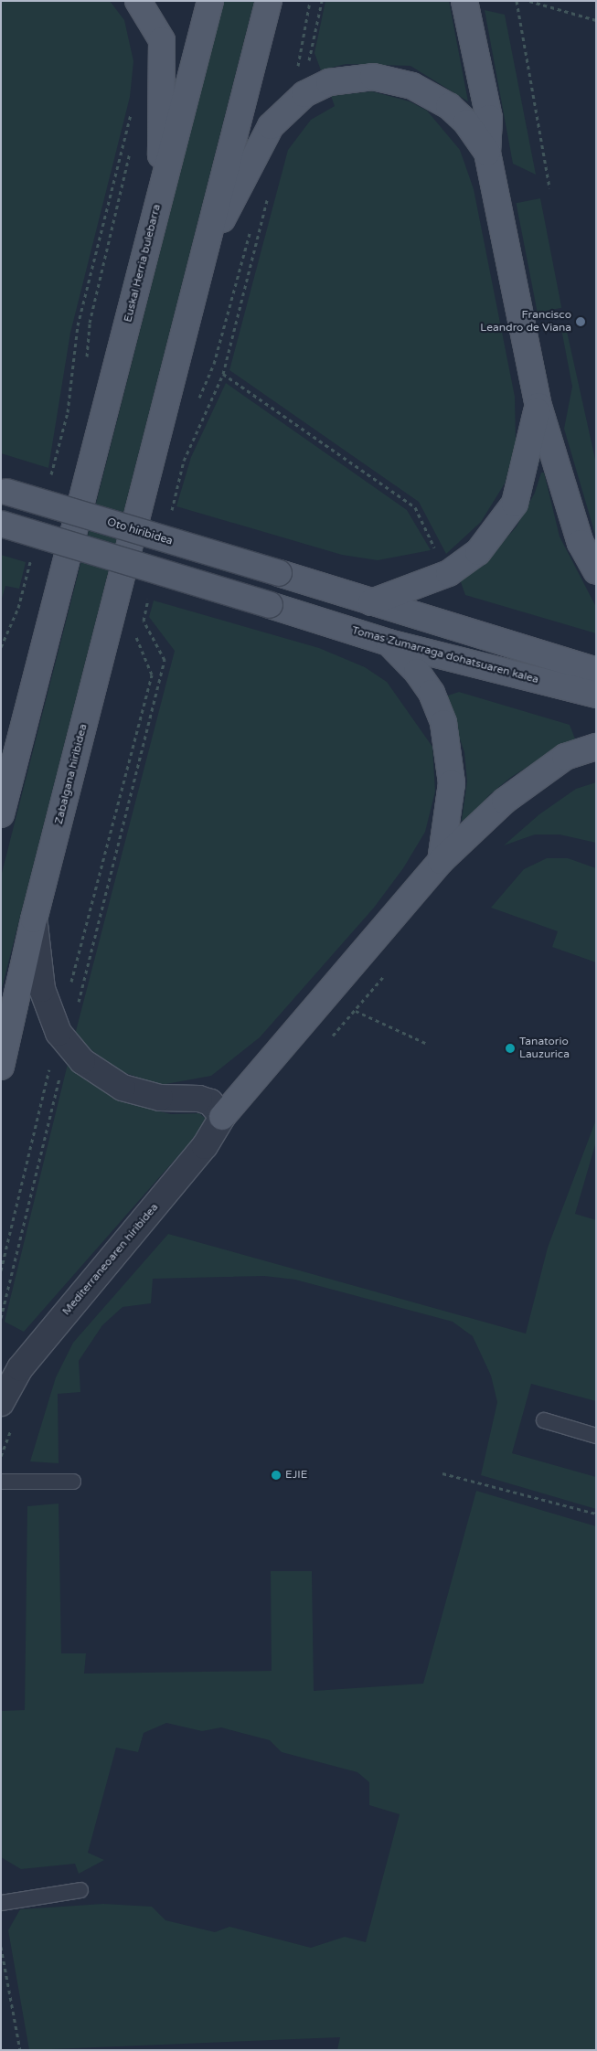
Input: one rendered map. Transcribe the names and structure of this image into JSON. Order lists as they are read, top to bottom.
{
  "streets": {
    "main road": [
      "Euskal Herria bulebarra",
      "Oto hiribidea",
      "Tomas Zumarraga dohatsuaren kalea",
      "Zabalgana hiribidea"
    ],
    "street": ["Mediterraneoaren hiribidea"]
  },
  "places": ["Francisco Leandro de Viana", "Tanatorio Lauzurica", "EJIE"]
}
